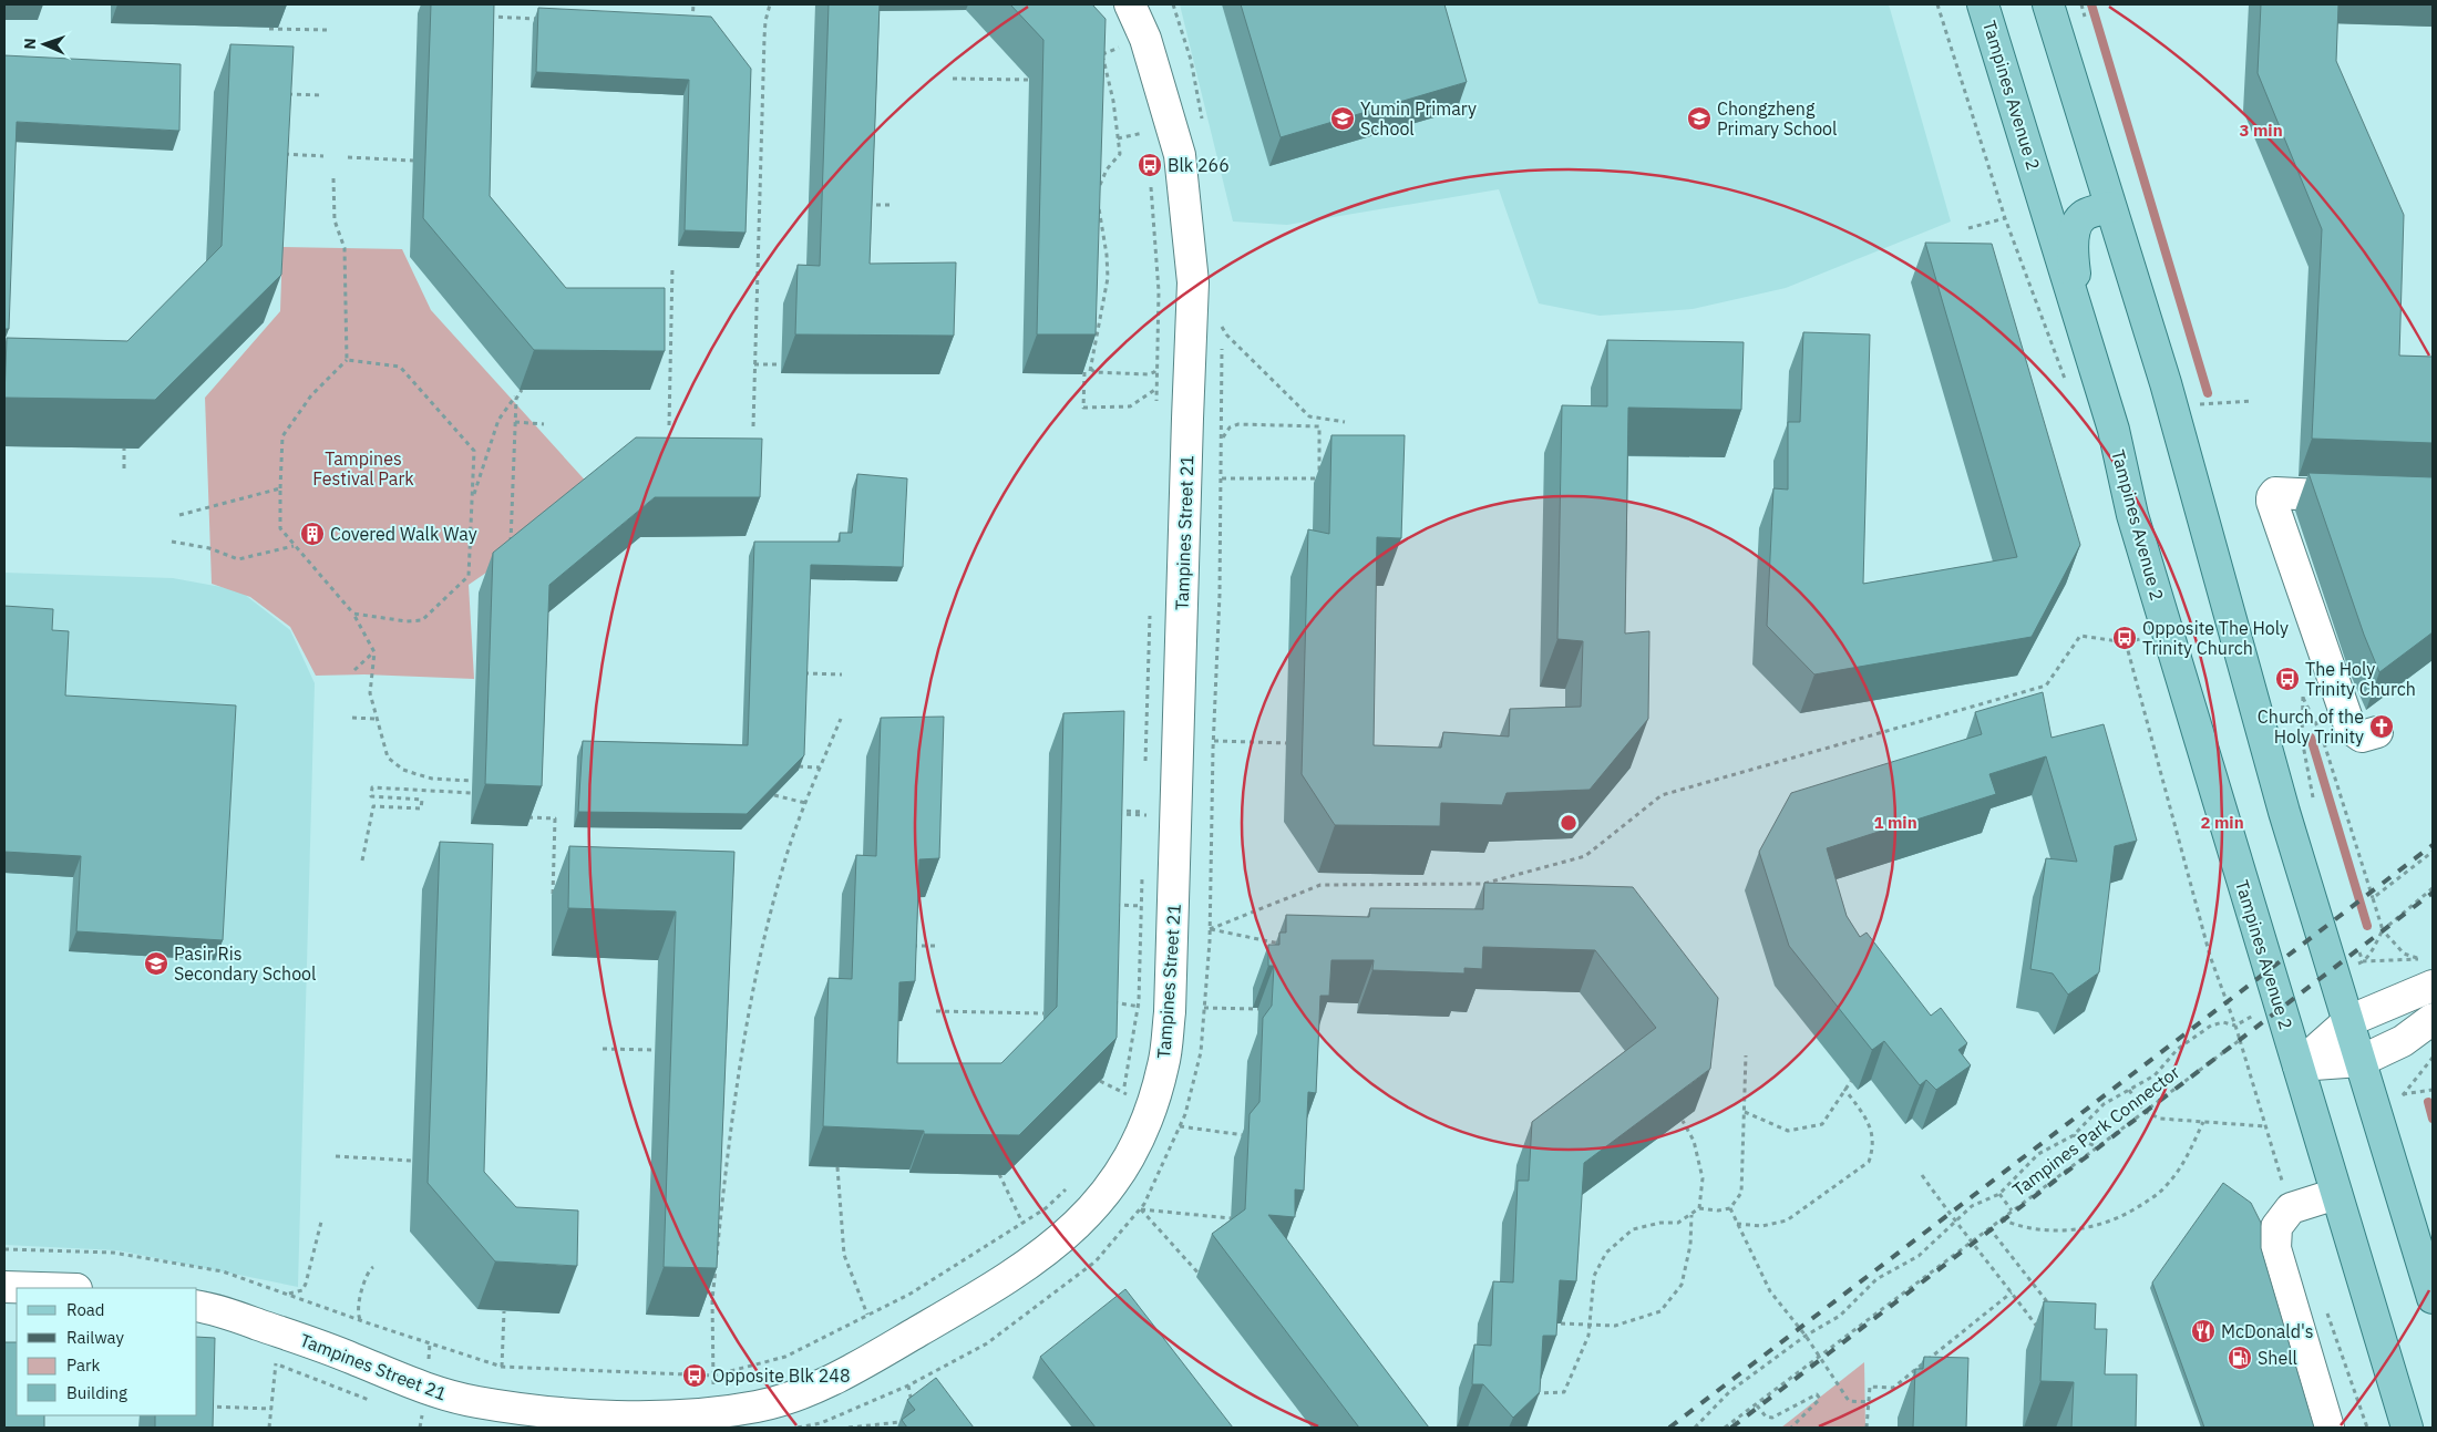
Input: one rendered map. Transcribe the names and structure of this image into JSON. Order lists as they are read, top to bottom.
{
  "streets": {
    "main road": ["Tampines Avenue 2"],
    "street": ["Tampines Street 21"],
    "path": ["Tampines Park Connector"]
  },
  "parks": ["Tampines Festival Park"],
  "places": {
    "school or university": ["Yumin Primary School", "Chongzheng Primary School", "Pasir Ris Secondary School"],
    "bus stop": [
      "Blk 266",
      "Opposite The Holy Trinity Church",
      "The Holy Trinity Church",
      "Opposite Blk 248"
    ],
    "building": ["Covered Walk Way"],
    "church": ["Church of the Holy Trinity"],
    "restaurant": ["McDonald's"],
    "fuel station": ["Shell"]
  },
  "legend": [
    "Road",
    "Railway",
    "Park",
    "Building"
  ],
  "north": "left",
  "rings": ["3 min", "1 min", "2 min"]
}
